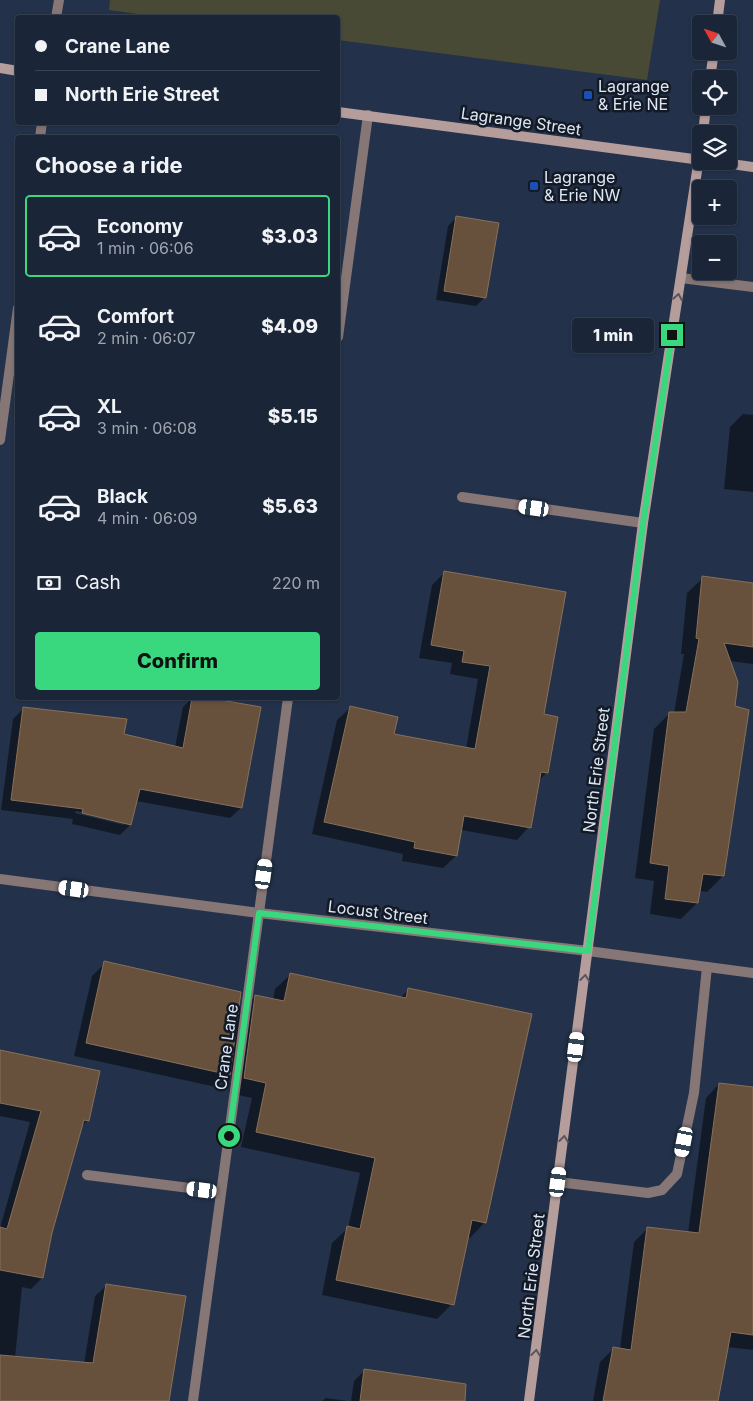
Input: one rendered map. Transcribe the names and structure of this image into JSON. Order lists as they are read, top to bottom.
{
  "streets": {
    "street": [
      "Lagrange Street",
      "North Erie Street",
      "Locust Street",
      "Crane Lane"
    ]
  },
  "crossings": [
    ["North Erie Street", "Locust Street"],
    ["Locust Street", "Crane Lane"]
  ],
  "one_way": ["North Erie Street"],
  "places": {
    "transit": ["Lagrange & Erie NE", "Lagrange & Erie NW"]
  },
  "north": "top left",
  "page": {
    "map_buttons": ["+", "−"],
    "banner": ["Crane Lane", "North Erie Street"],
    "heading": "Choose a ride",
    "list": [
      {
        "name": "Economy",
        "note": "1 min · 06:06",
        "value": "$3.03"
      },
      {
        "name": "Comfort",
        "note": "2 min · 06:07",
        "value": "$4.09"
      },
      {
        "name": "XL",
        "note": "3 min · 06:08",
        "value": "$5.15"
      },
      {
        "name": "Black",
        "note": "4 min · 06:09",
        "value": "$5.63"
      }
    ],
    "bubble": "1 min",
    "pay": ["Cash", "220 m"],
    "buttons": "Confirm"
  }
}
